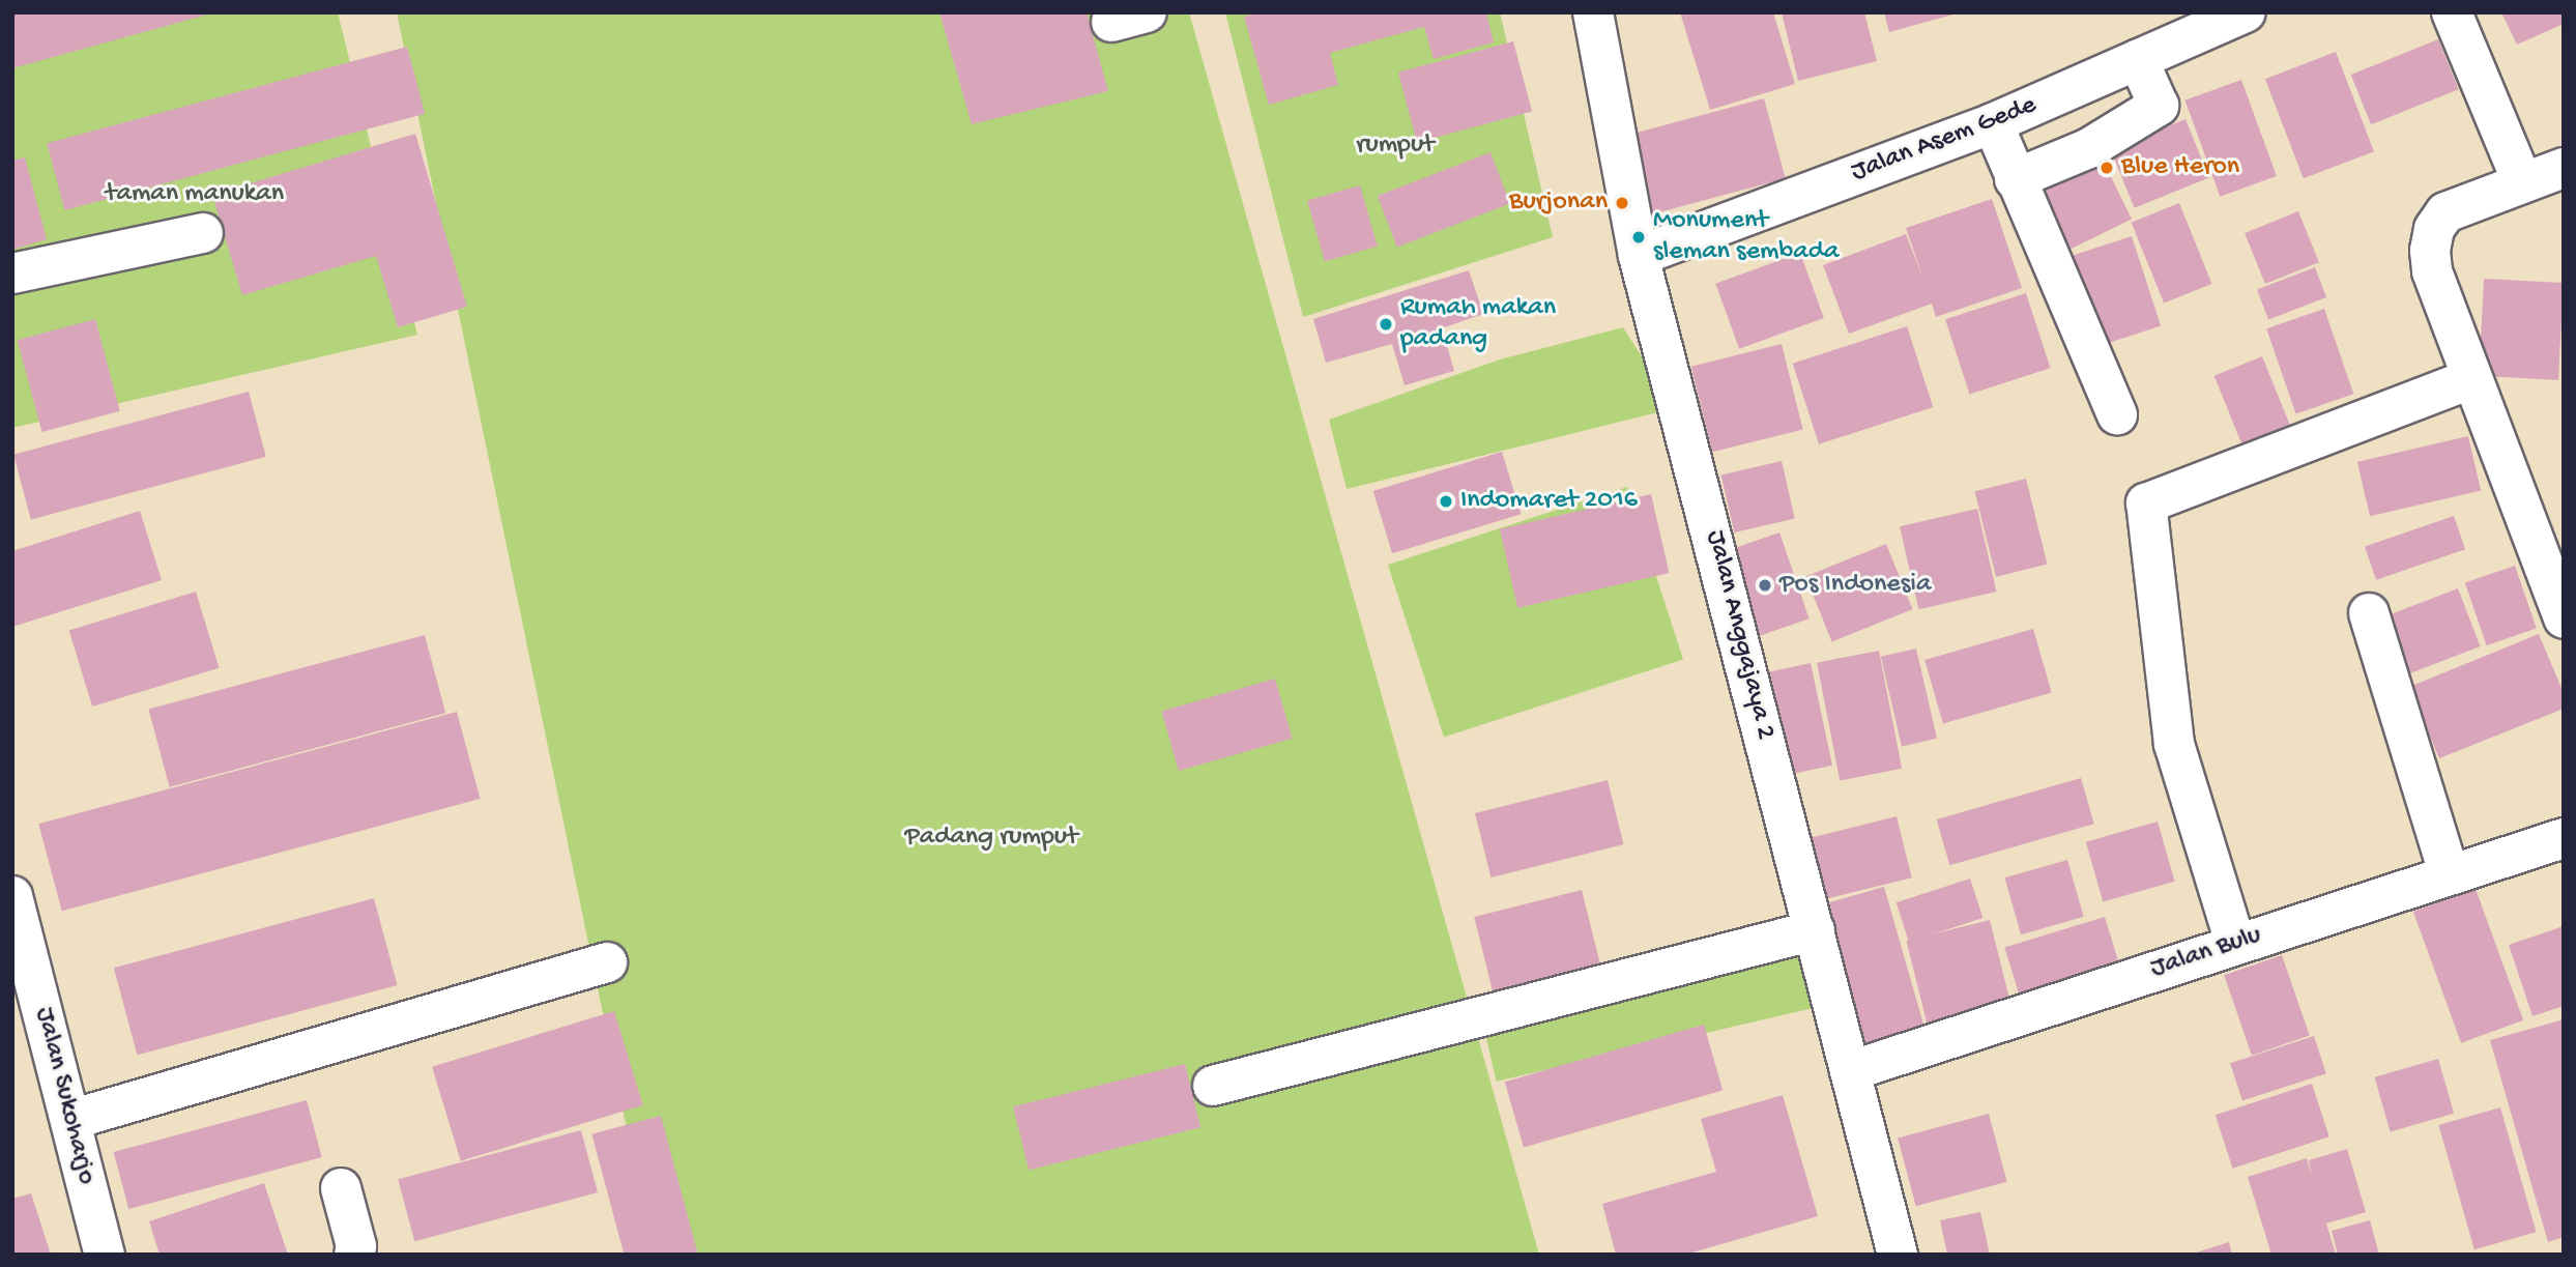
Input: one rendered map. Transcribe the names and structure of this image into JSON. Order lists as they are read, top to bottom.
{
  "streets": {
    "street": [
      "Jalan Asem Gede",
      "Jalan Anggajaya 2",
      "Jalan Bulu",
      "Jalan Sukoharjo"
    ]
  },
  "crossings": [
    ["Jalan Asem Gede", "Jalan Anggajaya 2"],
    ["Jalan Anggajaya 2", "Jalan Bulu"]
  ],
  "parks": ["rumput", "taman manukan", "Padang rumput"],
  "places": [
    "Blue Heron",
    "Burjonan",
    "Monument sleman sembada",
    "Rumah makan padang",
    "Indomaret 2016",
    "Pos Indonesia"
  ]
}
